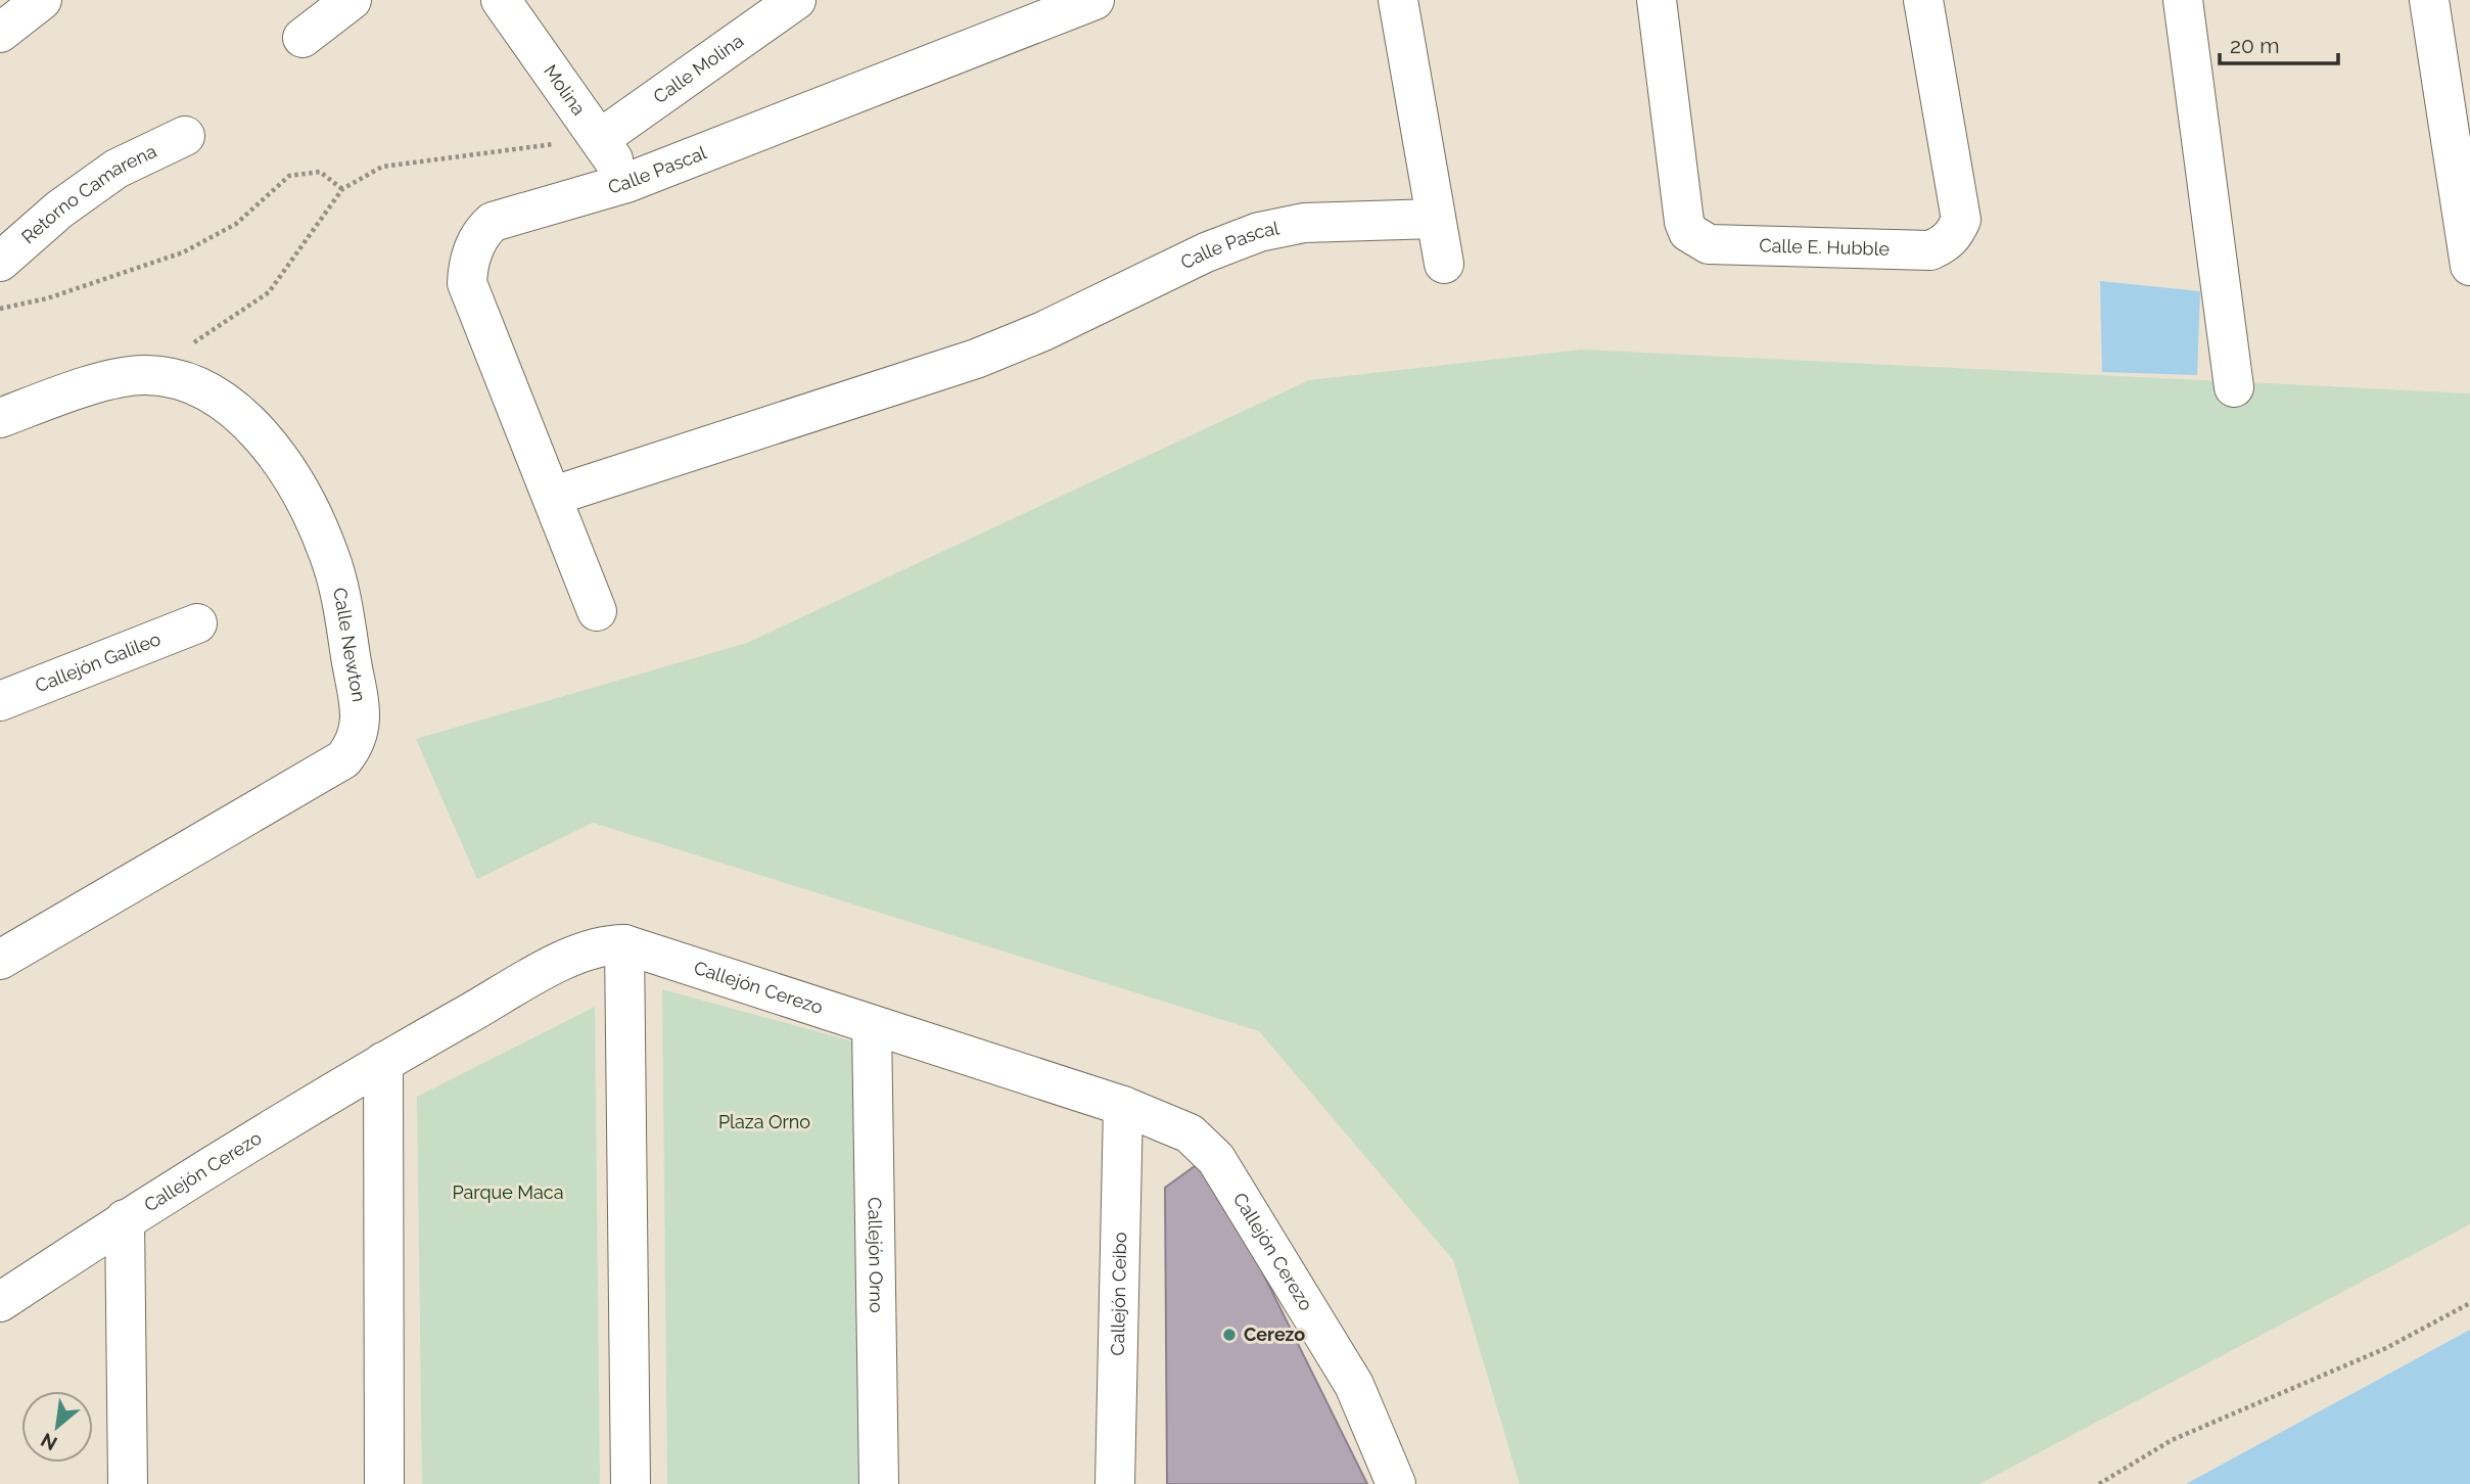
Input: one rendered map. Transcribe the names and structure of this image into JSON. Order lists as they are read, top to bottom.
{
  "streets": {
    "street": [
      "Calle Molina",
      "Molina",
      "Calle Pascal",
      "Retorno Camarena",
      "Calle E. Hubble",
      "Calle Newton",
      "Callejón Galileo",
      "Callejón Cerezo",
      "Callejón Orno",
      "Callejón Ceibo"
    ]
  },
  "crossings": [
    ["Calle Molina", "Molina"],
    ["Molina", "Calle Pascal"],
    ["Callejón Cerezo", "Callejón Orno"],
    ["Callejón Cerezo", "Callejón Ceibo"]
  ],
  "parks": ["Plaza Orno", "Parque Maca"],
  "places": ["Cerezo"],
  "scale_bar": "20 m",
  "north": "bottom left"
}
